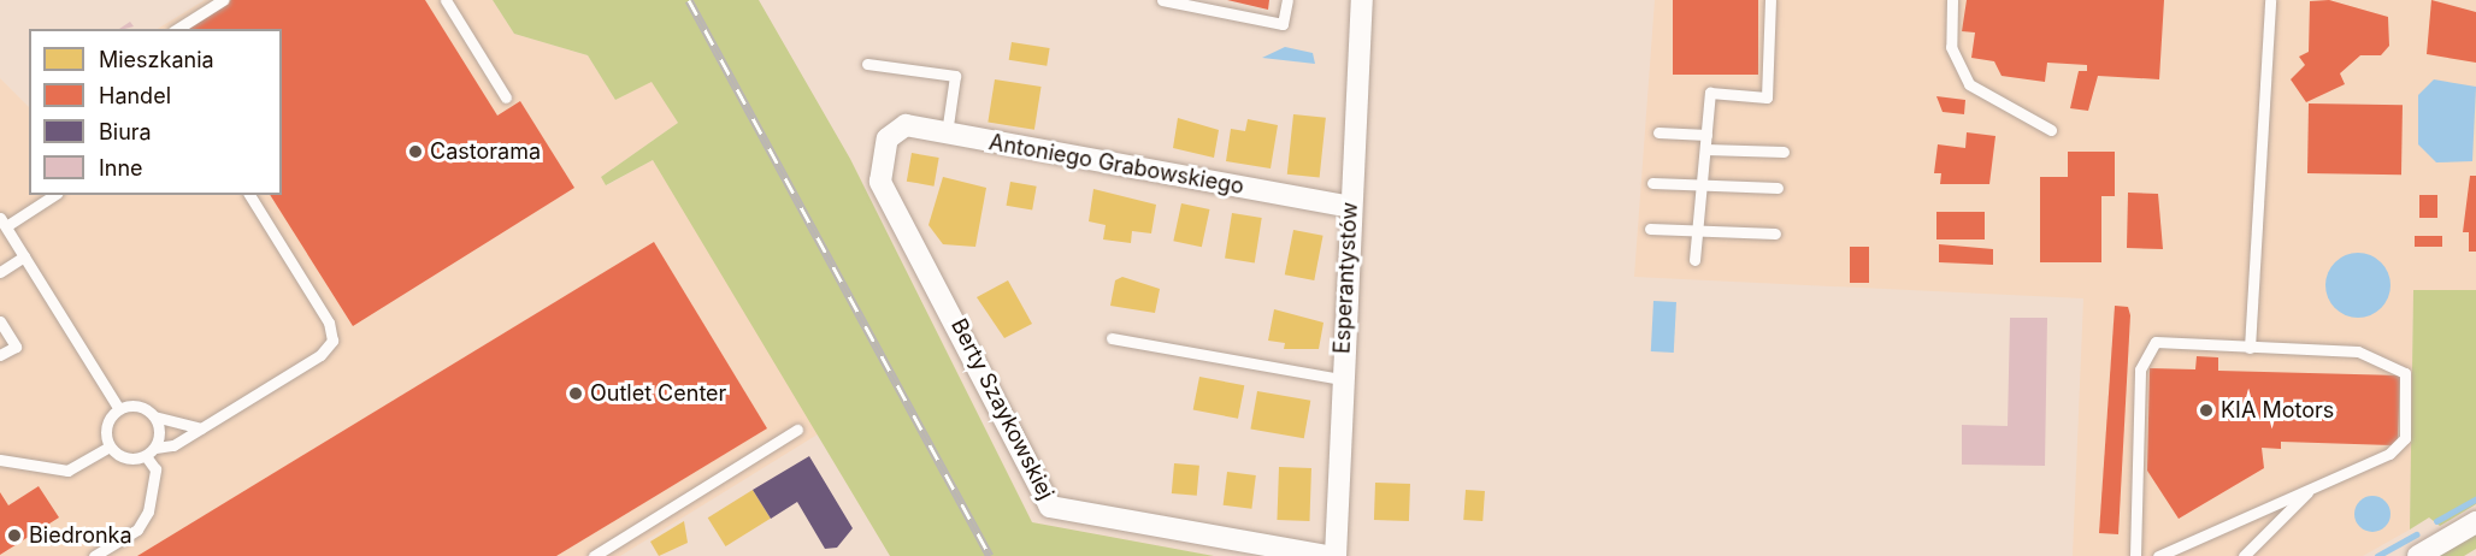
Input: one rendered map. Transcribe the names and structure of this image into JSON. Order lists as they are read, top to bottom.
{
  "streets": {
    "street": ["Antoniego Grabowskiego", "Esperantystów", "Berty Szaykowskiej"]
  },
  "crossings": [
    ["Antoniego Grabowskiego", "Esperantystów"],
    ["Antoniego Grabowskiego", "Berty Szaykowskiej"]
  ],
  "places": [
    "Castorama",
    "Outlet Center",
    "KIA Motors",
    "Biedronka"
  ],
  "legend": [
    "Mieszkania",
    "Handel",
    "Biura",
    "Inne"
  ]
}
